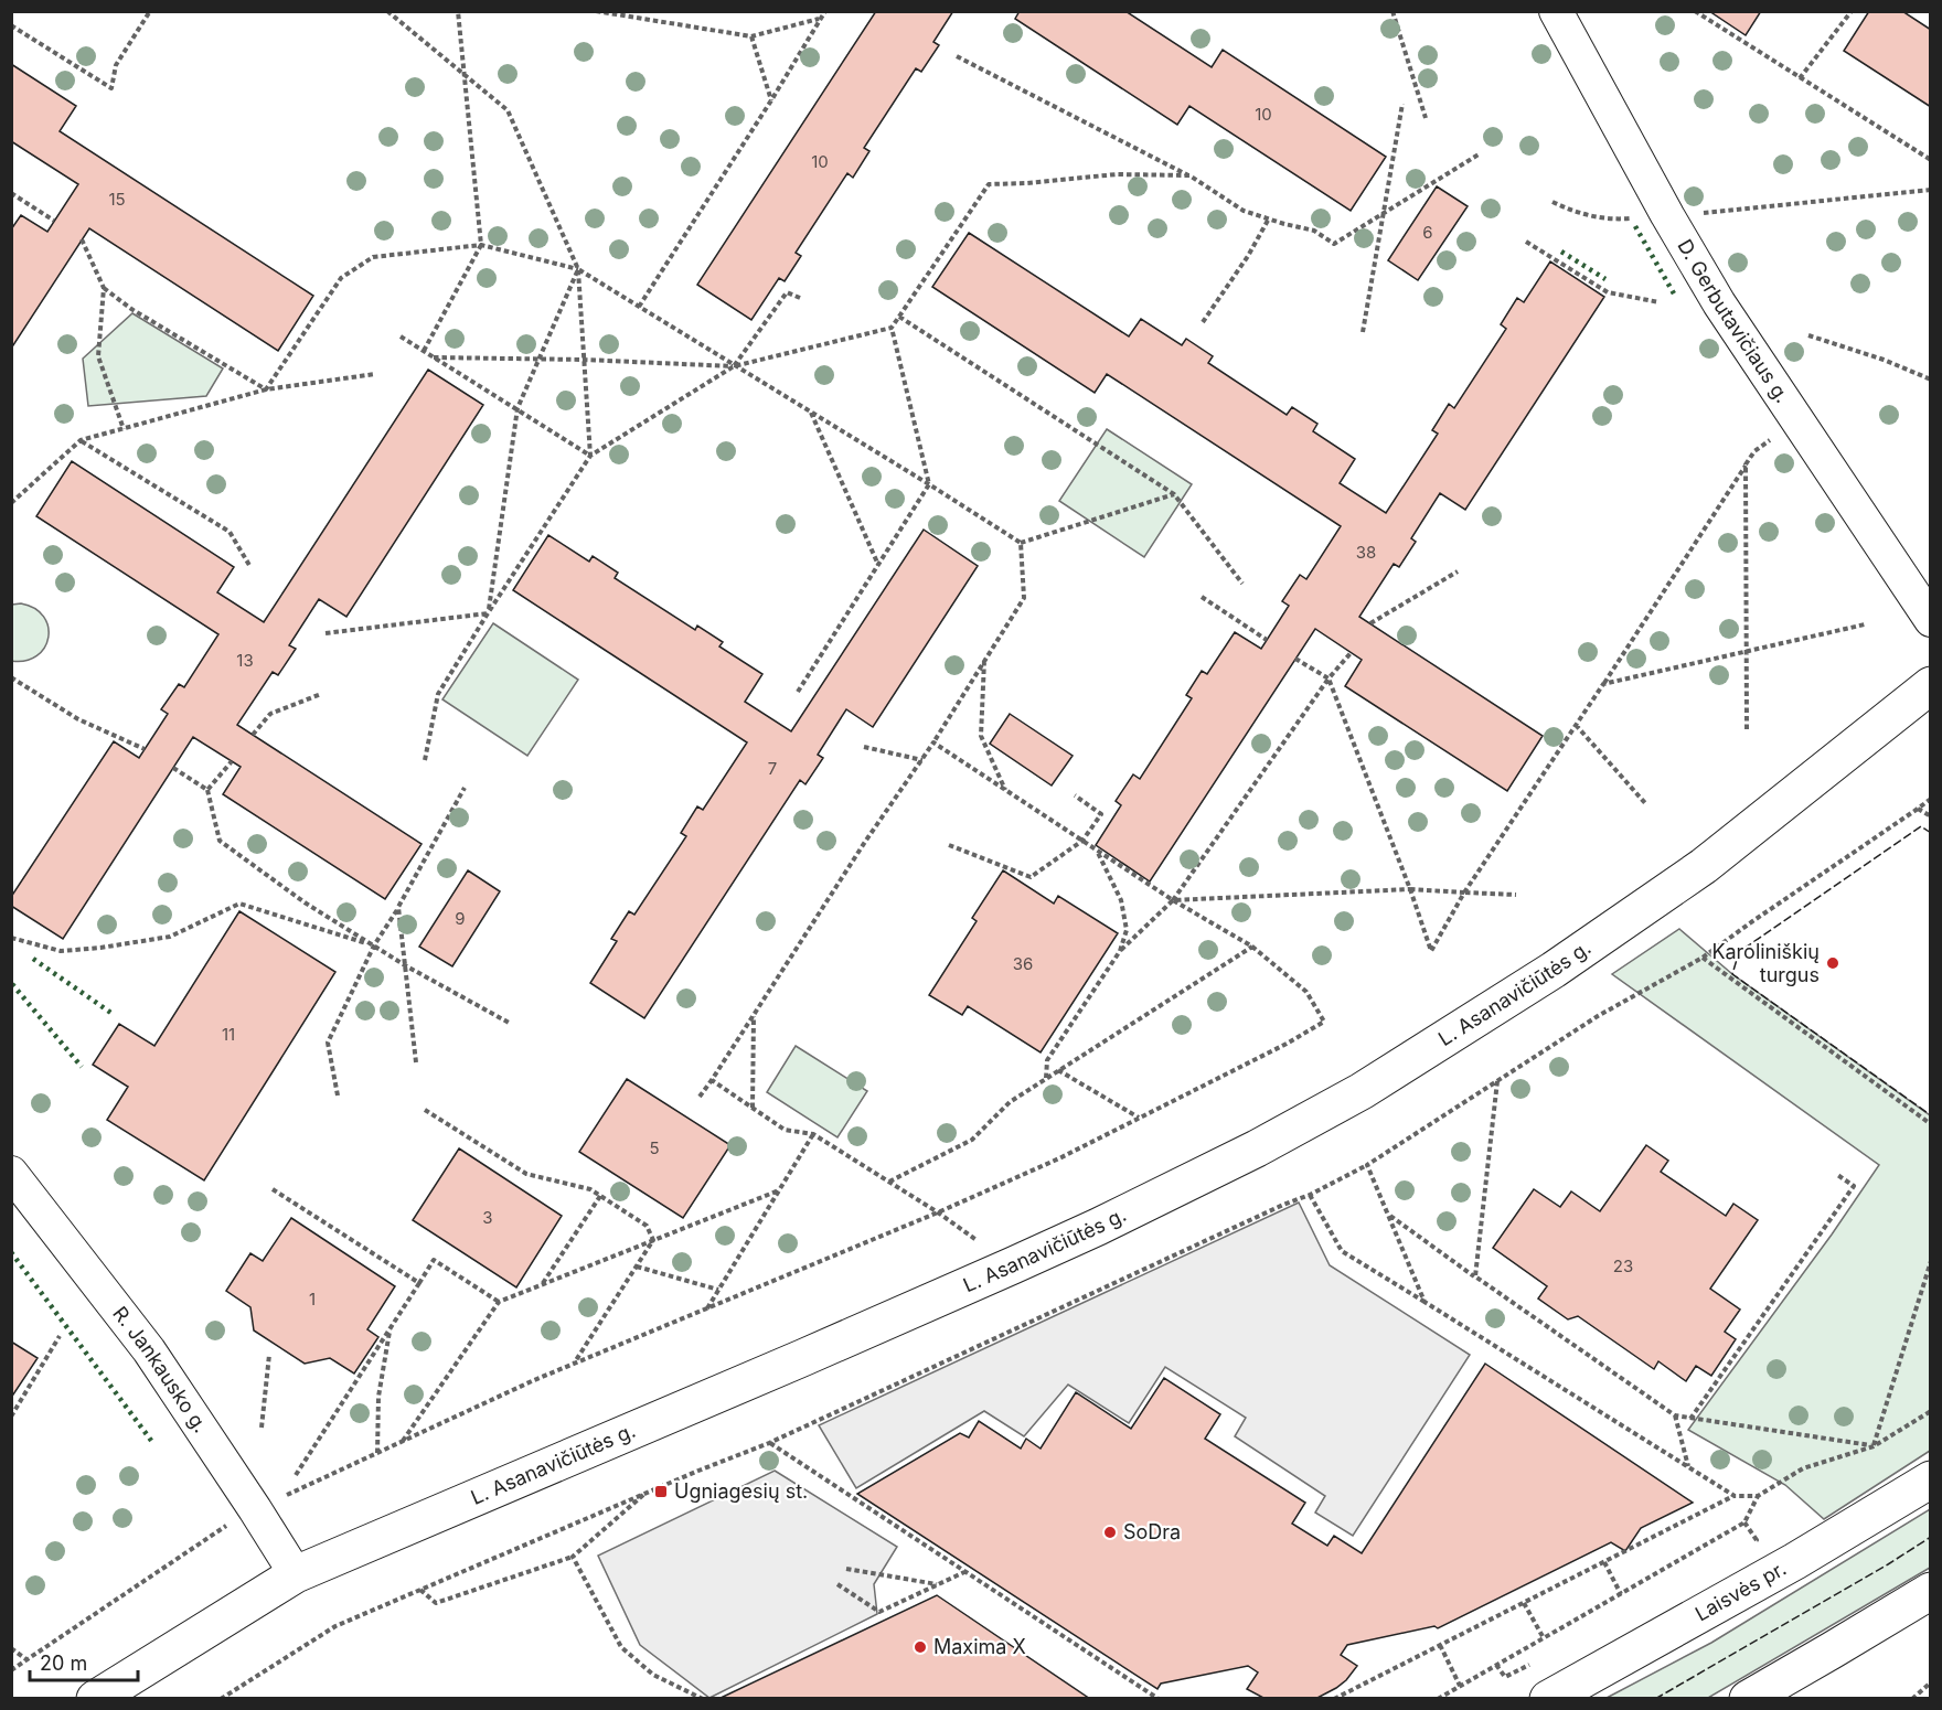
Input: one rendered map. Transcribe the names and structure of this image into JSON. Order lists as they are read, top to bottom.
{
  "streets": {
    "main road": ["L. Asanavičiūtės g.", "Laisvės pr."],
    "street": ["D. Gerbutavičiaus g.", "R. Jankausko g."]
  },
  "crossings": [
    ["L. Asanavičiūtės g.", "R. Jankausko g."]
  ],
  "places": {
    "other": ["Karoliniškių turgus", "SoDra", "Maxima X"],
    "transit": ["Ugniagesių st."]
  },
  "house_numbers": [
    "10",
    "10",
    "15",
    "6",
    "38",
    "13",
    "7",
    "9",
    "36",
    "11",
    "5",
    "3",
    "23",
    "1"
  ],
  "scale_bar": "20 m"
}
